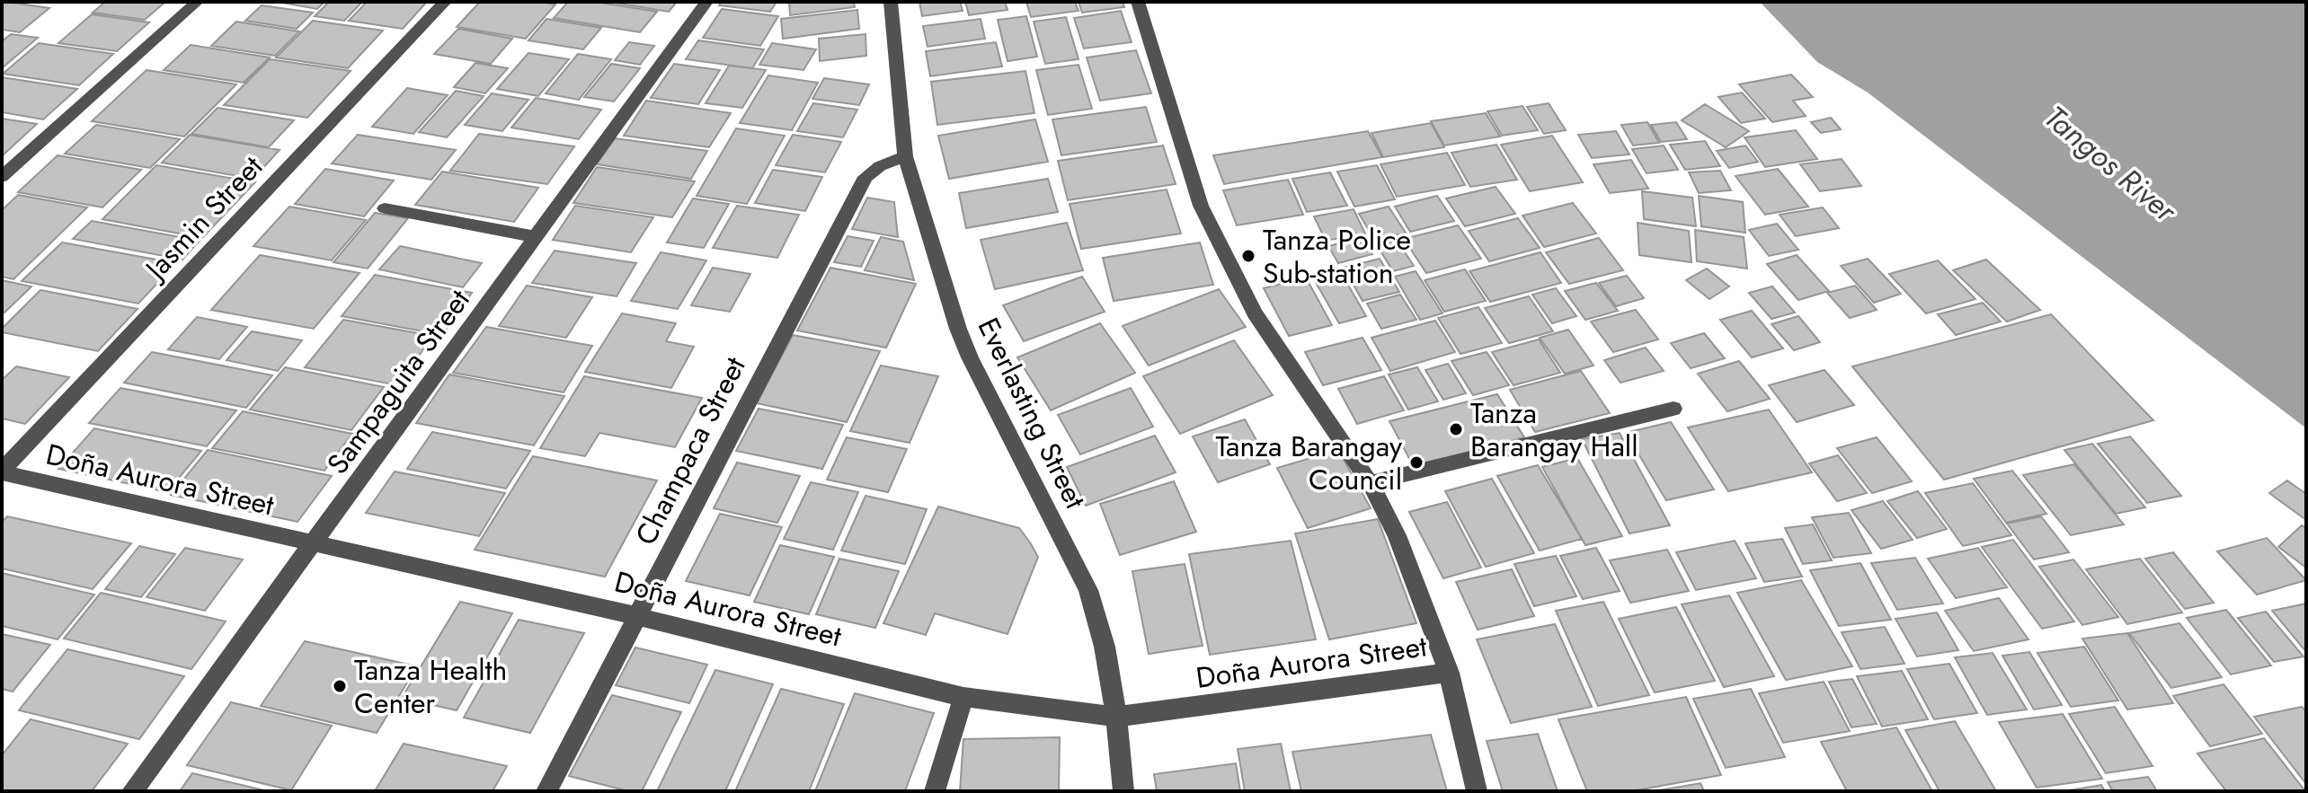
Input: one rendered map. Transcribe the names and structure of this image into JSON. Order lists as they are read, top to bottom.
{
  "streets": {
    "street": [
      "Jasmin Street",
      "Sampaguita Street",
      "Everlasting Street",
      "Champaca Street",
      "Doña Aurora Street"
    ]
  },
  "crossings": [
    ["Jasmin Street", "Doña Aurora Street"],
    ["Sampaguita Street", "Doña Aurora Street"],
    ["Everlasting Street", "Champaca Street"],
    ["Everlasting Street", "Doña Aurora Street"],
    ["Champaca Street", "Doña Aurora Street"]
  ],
  "water": ["Tangos River"],
  "places": [
    "Tanza Police Sub-station",
    "Tanza Barangay Hall",
    "Tanza Barangay Council",
    "Tanza Health Center"
  ]
}
